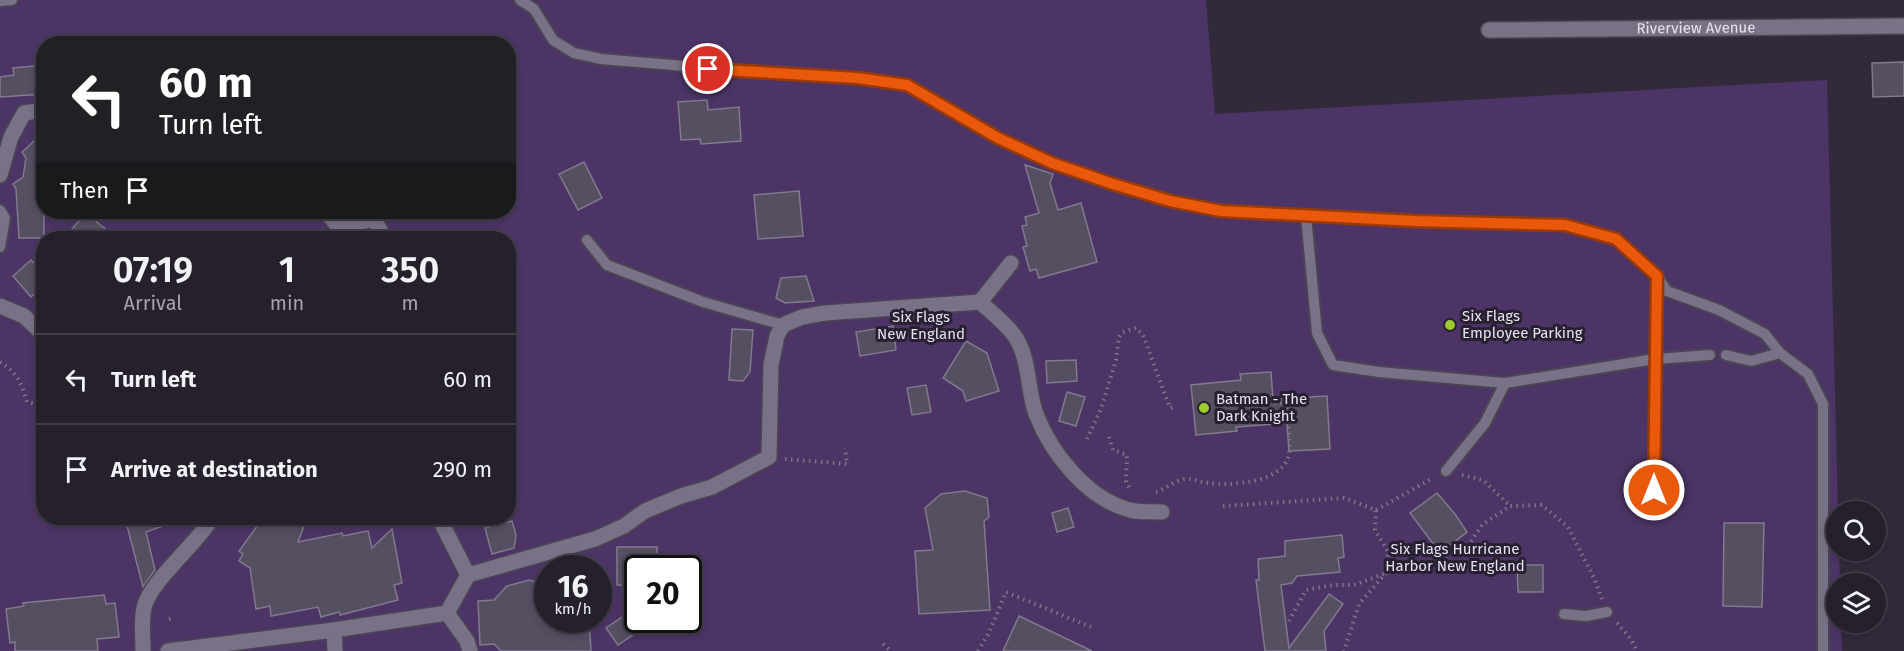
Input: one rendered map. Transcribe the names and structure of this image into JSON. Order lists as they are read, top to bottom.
{
  "streets": {
    "street": ["Riverview Avenue"]
  },
  "parks": ["Six Flags New England", "Six Flags Hurricane Harbor New England"],
  "places": ["Six Flags Employee Parking", "Batman - The Dark Knight"],
  "page": {
    "turn": ["60 m", "Turn left"],
    "then": "Then",
    "eta": [
      "07:19",
      "Arrival",
      "1",
      "min",
      "350",
      "m"
    ],
    "list": [
      {
        "name": "Turn left",
        "value": "60 m"
      },
      {
        "name": "Arrive at destination",
        "value": "290 m"
      }
    ],
    "speed": "16 km/h",
    "limit": "20"
  }
}
